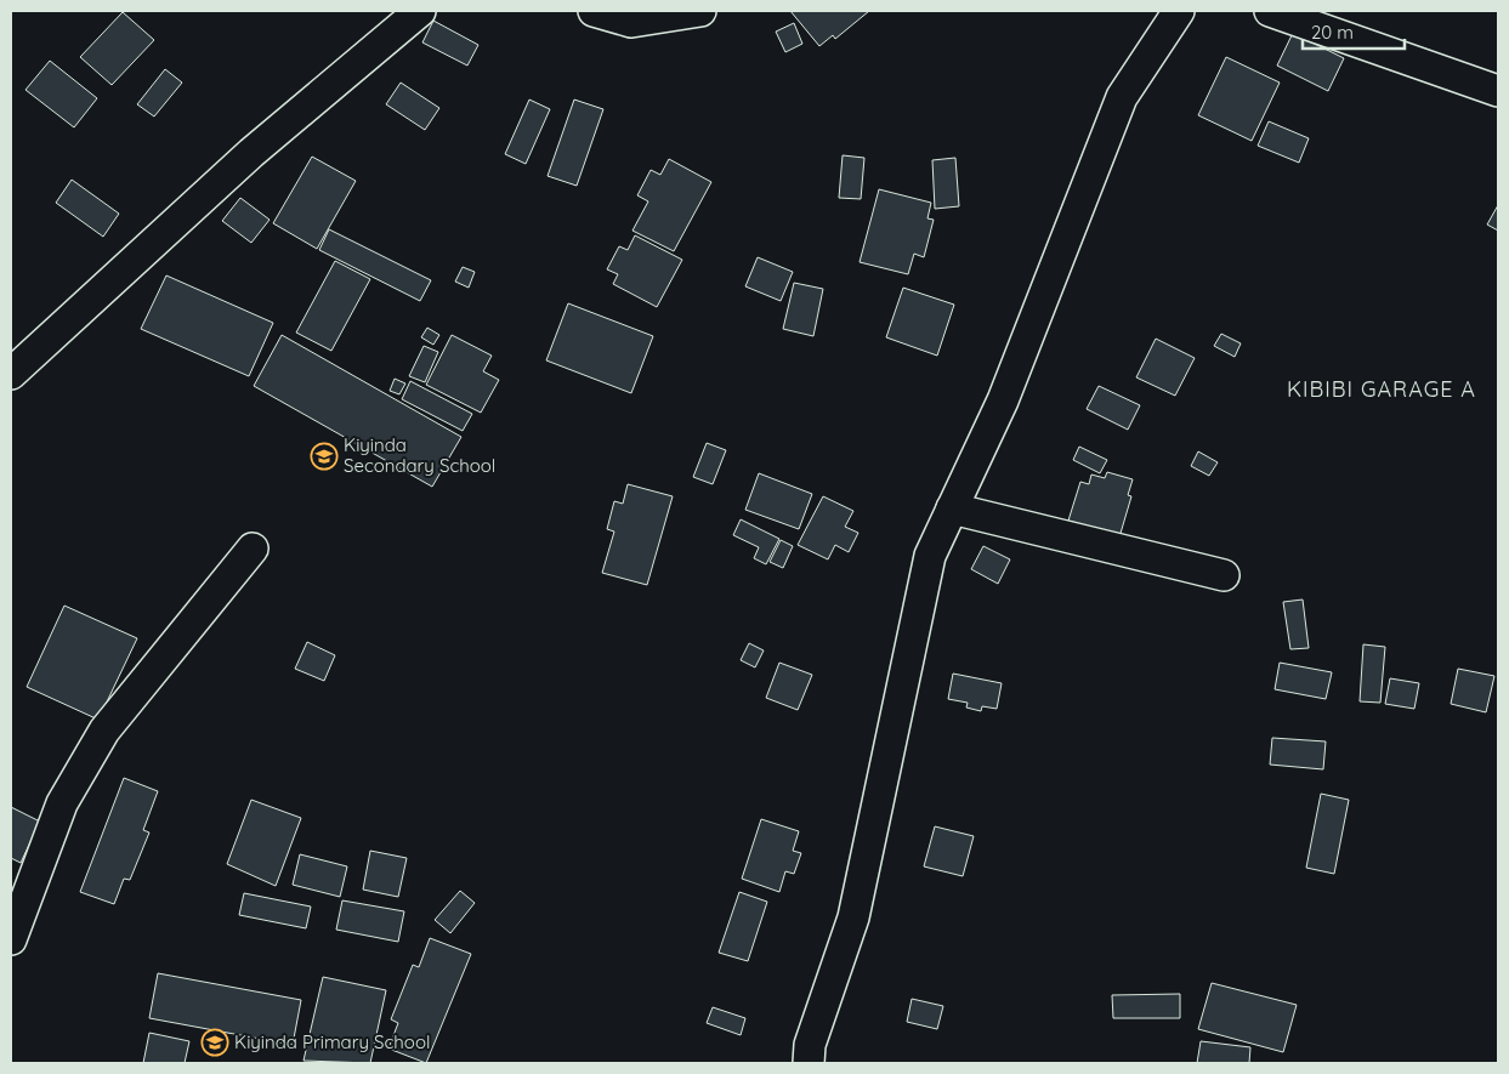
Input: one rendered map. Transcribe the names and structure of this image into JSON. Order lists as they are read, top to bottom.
{
  "districts": ["KIBIBI GARAGE A"],
  "places": {
    "school or university": ["Kiyinda Secondary School", "Kiyinda Primary School"]
  },
  "scale_bar": "20 m"
}
